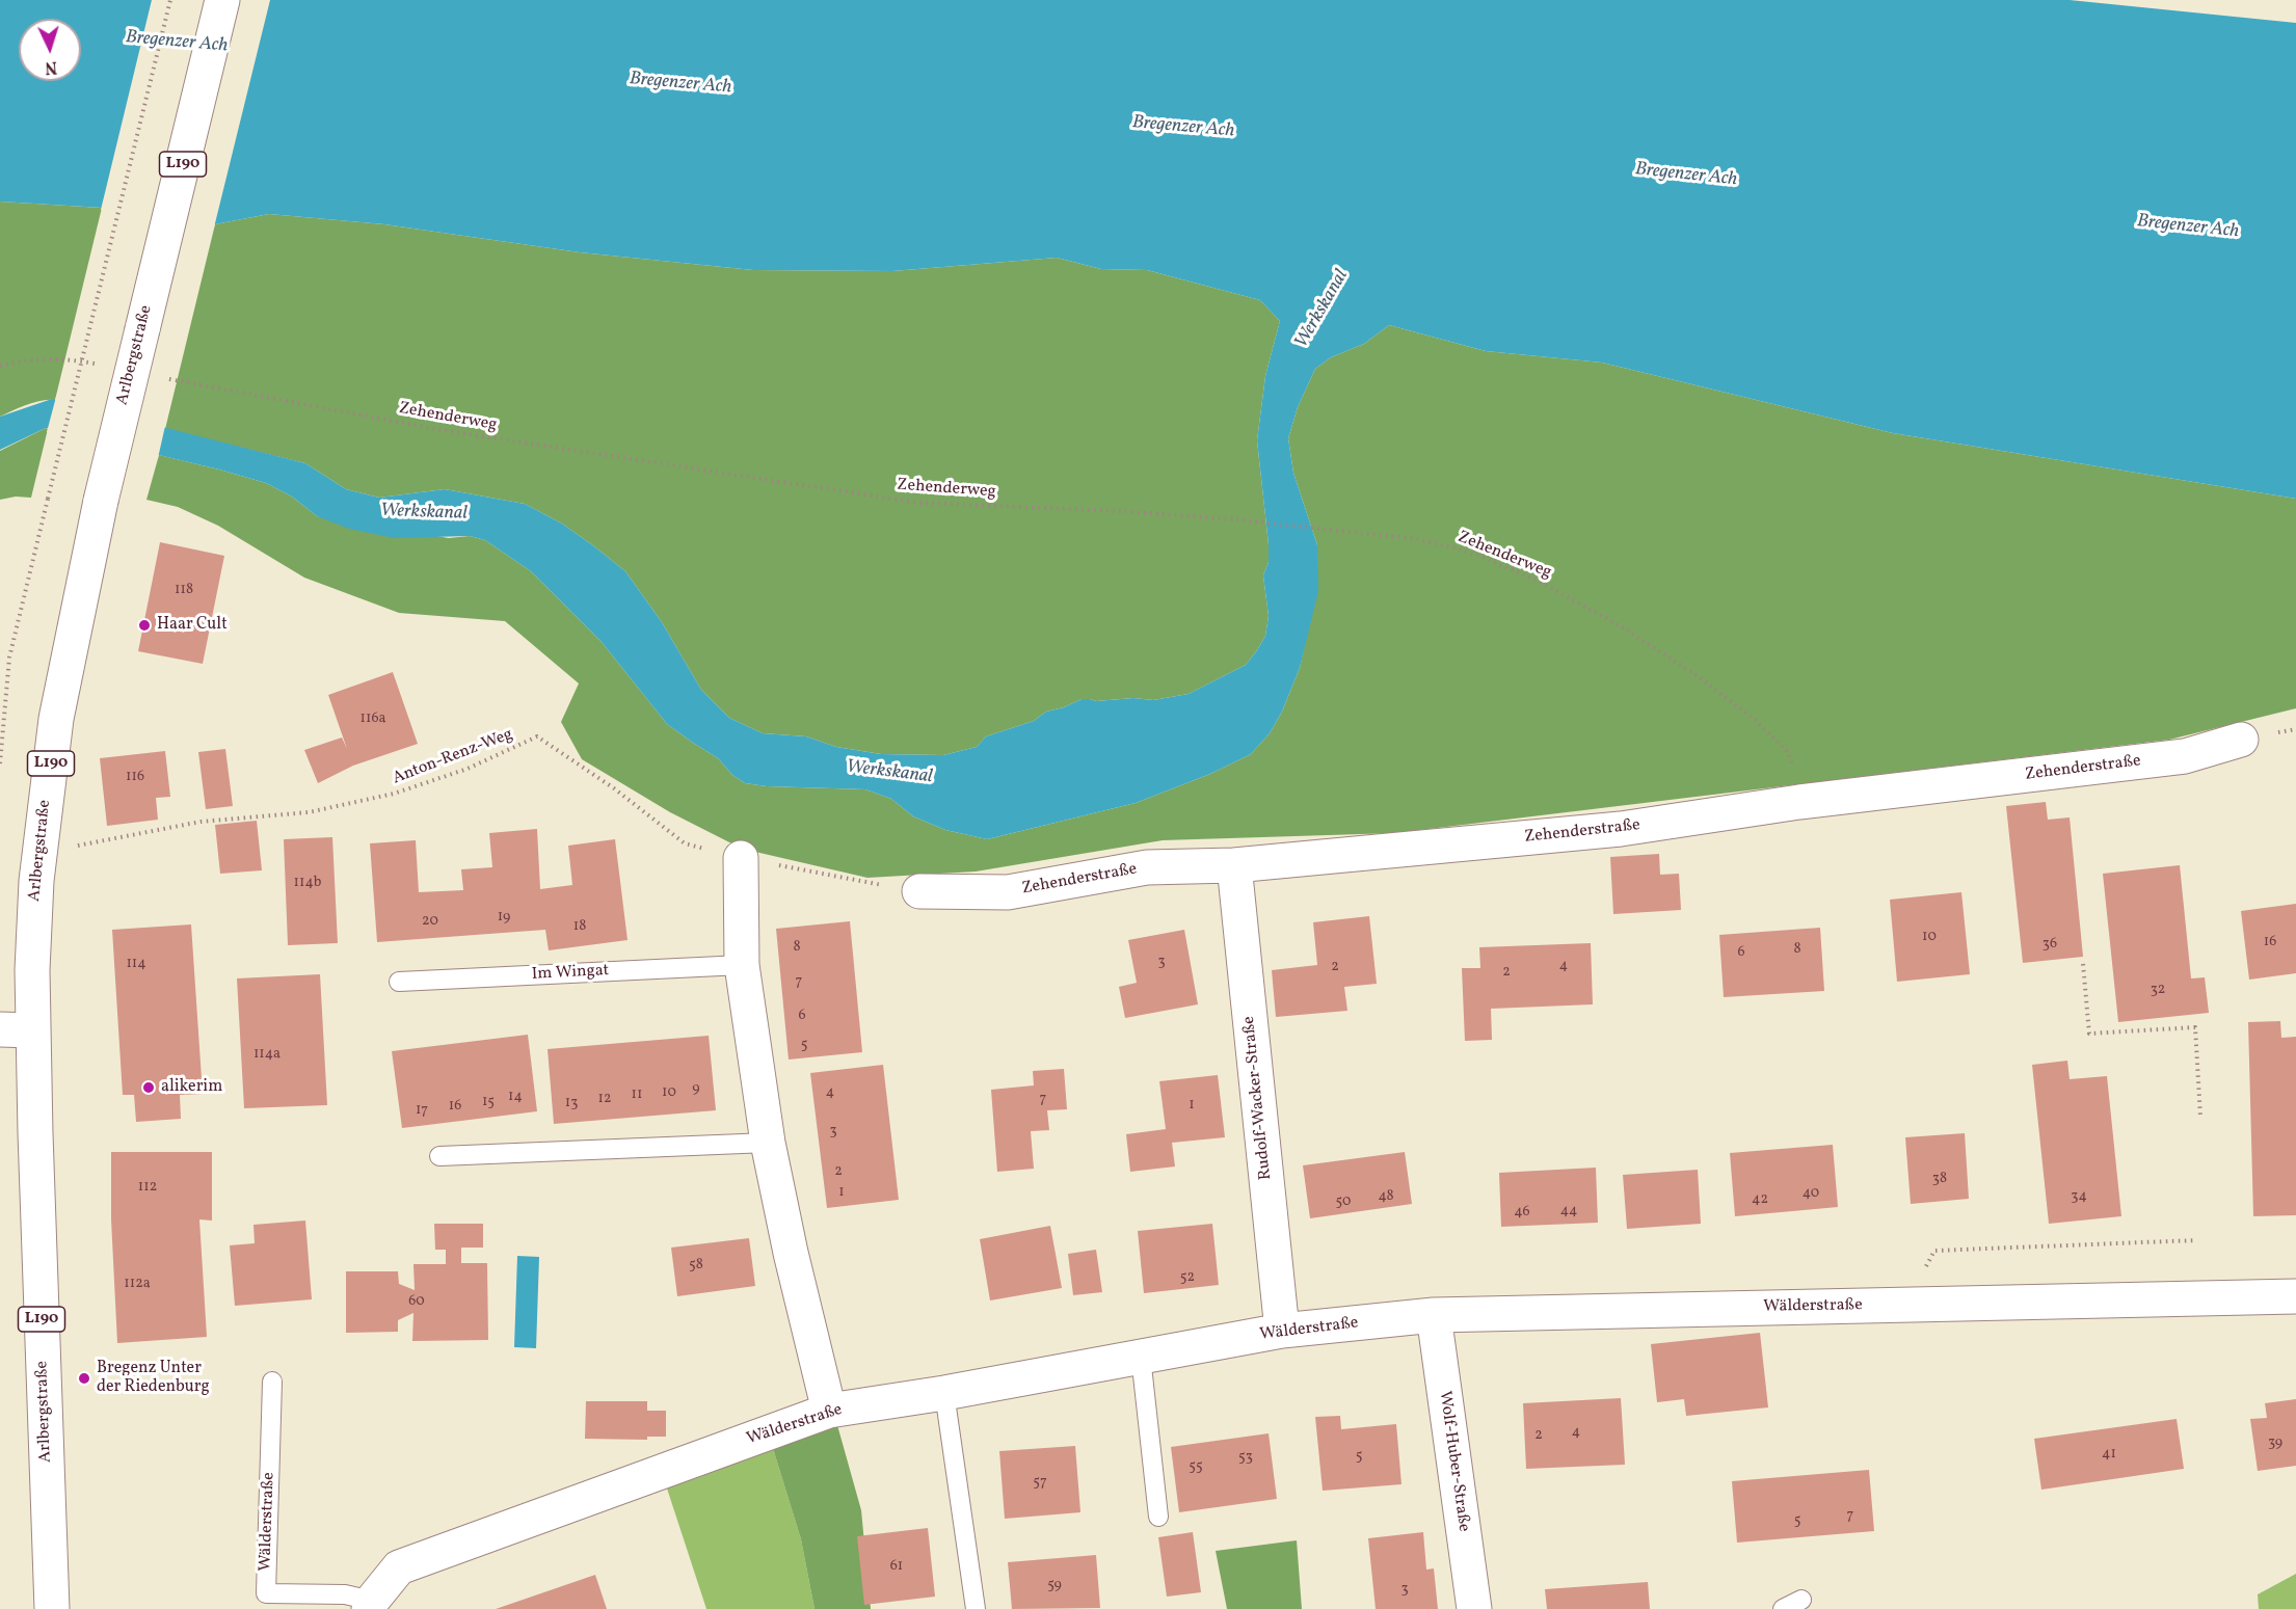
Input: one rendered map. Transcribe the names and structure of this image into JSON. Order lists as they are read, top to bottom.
{
  "streets": {
    "street": [
      "L190",
      "Arlbergstraße",
      "Zehenderstraße",
      "Rudolf-Wacker-Straße",
      "Wälderstraße",
      "Wolf-Huber-Straße"
    ],
    "lane": ["Im Wingat"],
    "path": ["Zehenderweg", "Anton-Renz-Weg"]
  },
  "crossings": [
    ["Zehenderweg", "Zehenderstraße"],
    ["Anton-Renz-Weg", "Zehenderstraße"],
    ["Zehenderstraße", "Rudolf-Wacker-Straße"],
    ["Rudolf-Wacker-Straße", "Wälderstraße"],
    ["Wälderstraße", "Wolf-Huber-Straße"]
  ],
  "water": ["Bregenzer Ach", "Werkskanal"],
  "places": ["Haar Cult", "alikerim", "Bregenz Unter der Riedenburg"],
  "house_numbers": [
    "118",
    "116a",
    "116",
    "114b",
    "19",
    "20",
    "18",
    "10",
    "16",
    "36",
    "8",
    "8",
    "6",
    "3",
    "114",
    "4",
    "2",
    "2",
    "7",
    "32",
    "6",
    "5",
    "114a",
    "9",
    "10",
    "4",
    "11",
    "14",
    "12",
    "7",
    "15",
    "13",
    "1",
    "16",
    "17",
    "3",
    "2",
    "38",
    "112",
    "1",
    "40",
    "48",
    "34",
    "42",
    "50",
    "44",
    "46",
    "58",
    "52",
    "112a",
    "60",
    "4",
    "2",
    "39",
    "41",
    "5",
    "53",
    "55",
    "57",
    "7",
    "5",
    "61",
    "59",
    "3"
  ],
  "north": "bottom"
}
